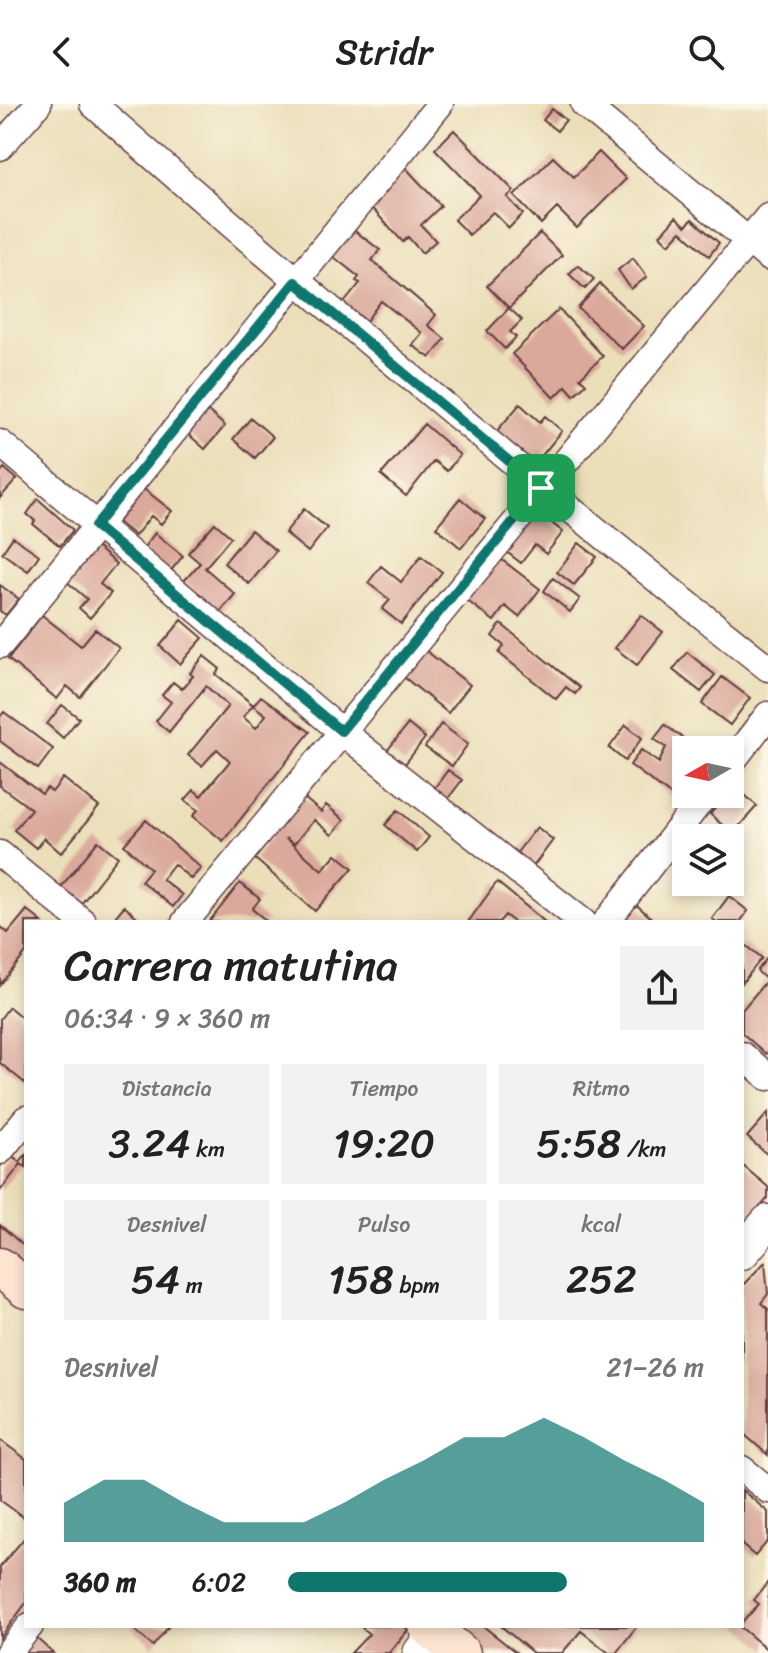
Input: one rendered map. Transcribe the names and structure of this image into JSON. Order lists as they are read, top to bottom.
{
  "north": "left",
  "page": {
    "header": "Stridr",
    "heading": ["Carrera matutina", "06:34 · 9 × 360 m"],
    "stats": [
      ["Distancia", "3.24 km"],
      ["Tiempo", "19:20"],
      ["Ritmo", "5:58 /km"],
      ["Desnivel", "54 m"],
      ["Pulso", "158 bpm"],
      ["kcal", "252"]
    ],
    "chart": ["Desnivel", "21–26 m"],
    "list": [
      {
        "name": "360 m",
        "note": "6:02"
      }
    ]
  }
}
